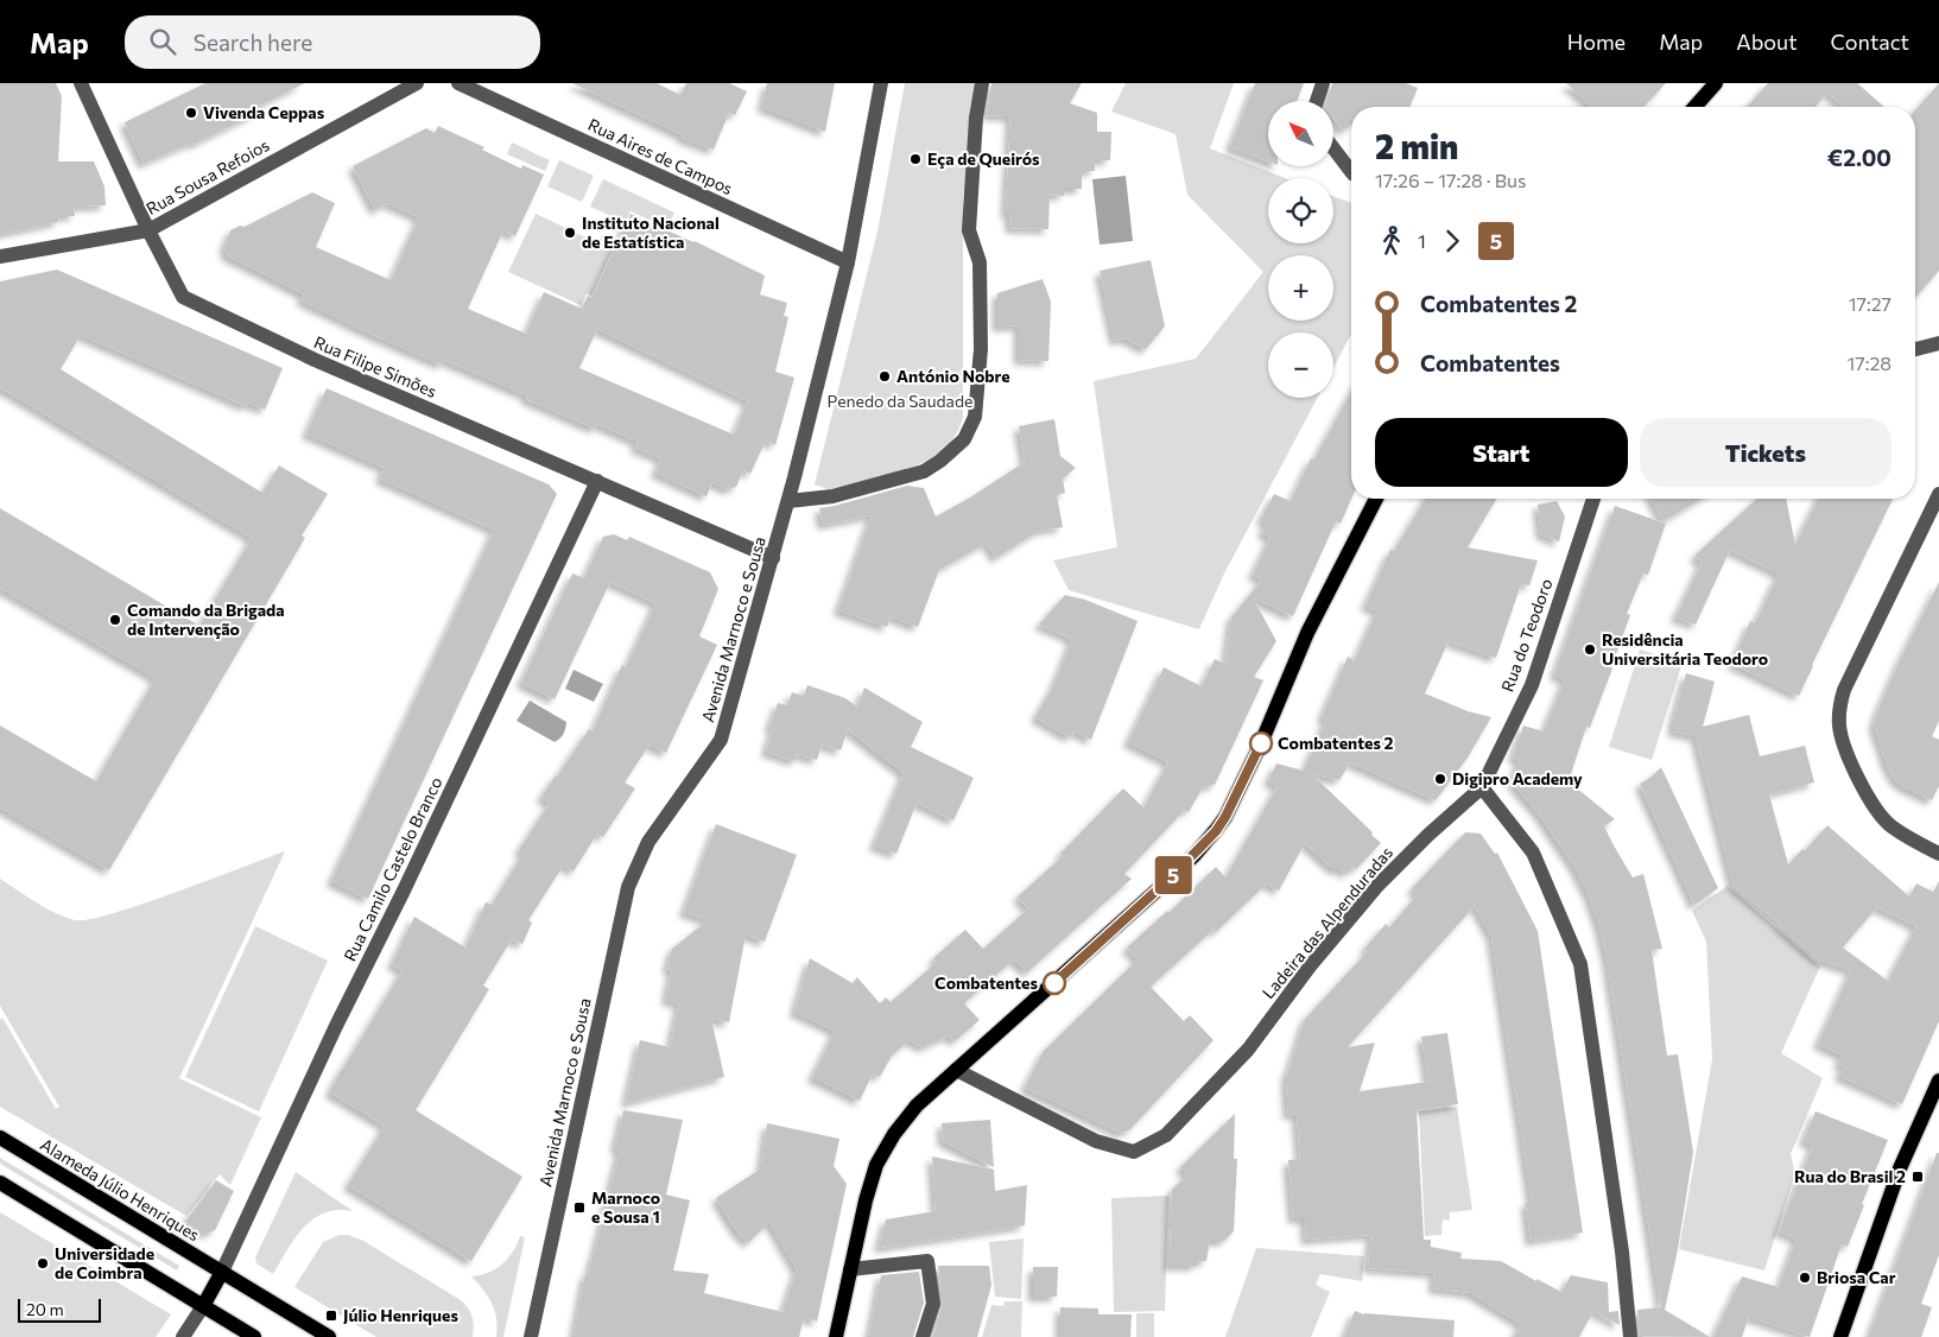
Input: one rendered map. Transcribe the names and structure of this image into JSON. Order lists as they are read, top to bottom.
{
  "streets": {
    "main road": ["Alameda Júlio Henriques"],
    "street": [
      "Rua Aires de Campos",
      "Rua Sousa Refoios",
      "Rua Filipe Simões",
      "Avenida Marnoco e Sousa",
      "Rua do Teodoro",
      "Rua Camilo Castelo Branco",
      "Ladeira das Alpenduradas"
    ]
  },
  "crossings": [
    ["Rua Aires de Campos", "Avenida Marnoco e Sousa"],
    ["Rua Sousa Refoios", "Rua Filipe Simões"],
    ["Rua Filipe Simões", "Avenida Marnoco e Sousa"],
    ["Rua Filipe Simões", "Rua Camilo Castelo Branco"],
    ["Rua do Teodoro", "Ladeira das Alpenduradas"],
    ["Rua Camilo Castelo Branco", "Alameda Júlio Henriques"]
  ],
  "parks": ["Penedo da Saudade"],
  "places": {
    "other": [
      "Vivenda Ceppas",
      "Eça de Queirós",
      "Instituto Nacional de Estatística",
      "António Nobre",
      "Comando da Brigada de Intervenção",
      "Residência Universitária Teodoro",
      "Combatentes 2",
      "Digipro Academy",
      "Combatentes",
      "Universidade de Coimbra",
      "Briosa Car"
    ],
    "transit": ["Rua do Brasil 2", "Marnoco e Sousa 1", "Júlio Henriques"]
  },
  "lines": ["bus line 5"],
  "scale_bar": "20 m",
  "north": "top left",
  "page": {
    "header": "Map",
    "search": "Search here",
    "nav": [
      "Home",
      "Map",
      "About",
      "Contact"
    ],
    "on_map": "5",
    "map_buttons": ["+", "−"],
    "heading": ["2 min", "17:26 – 17:28 · Bus", "€2.00"],
    "legs": ["1", "5"],
    "list": [
      {
        "name": "Combatentes 2",
        "value": "17:27"
      },
      {
        "name": "Combatentes",
        "value": "17:28"
      }
    ],
    "buttons": ["Start", "Tickets"],
    "scale": "20 m"
  }
}
